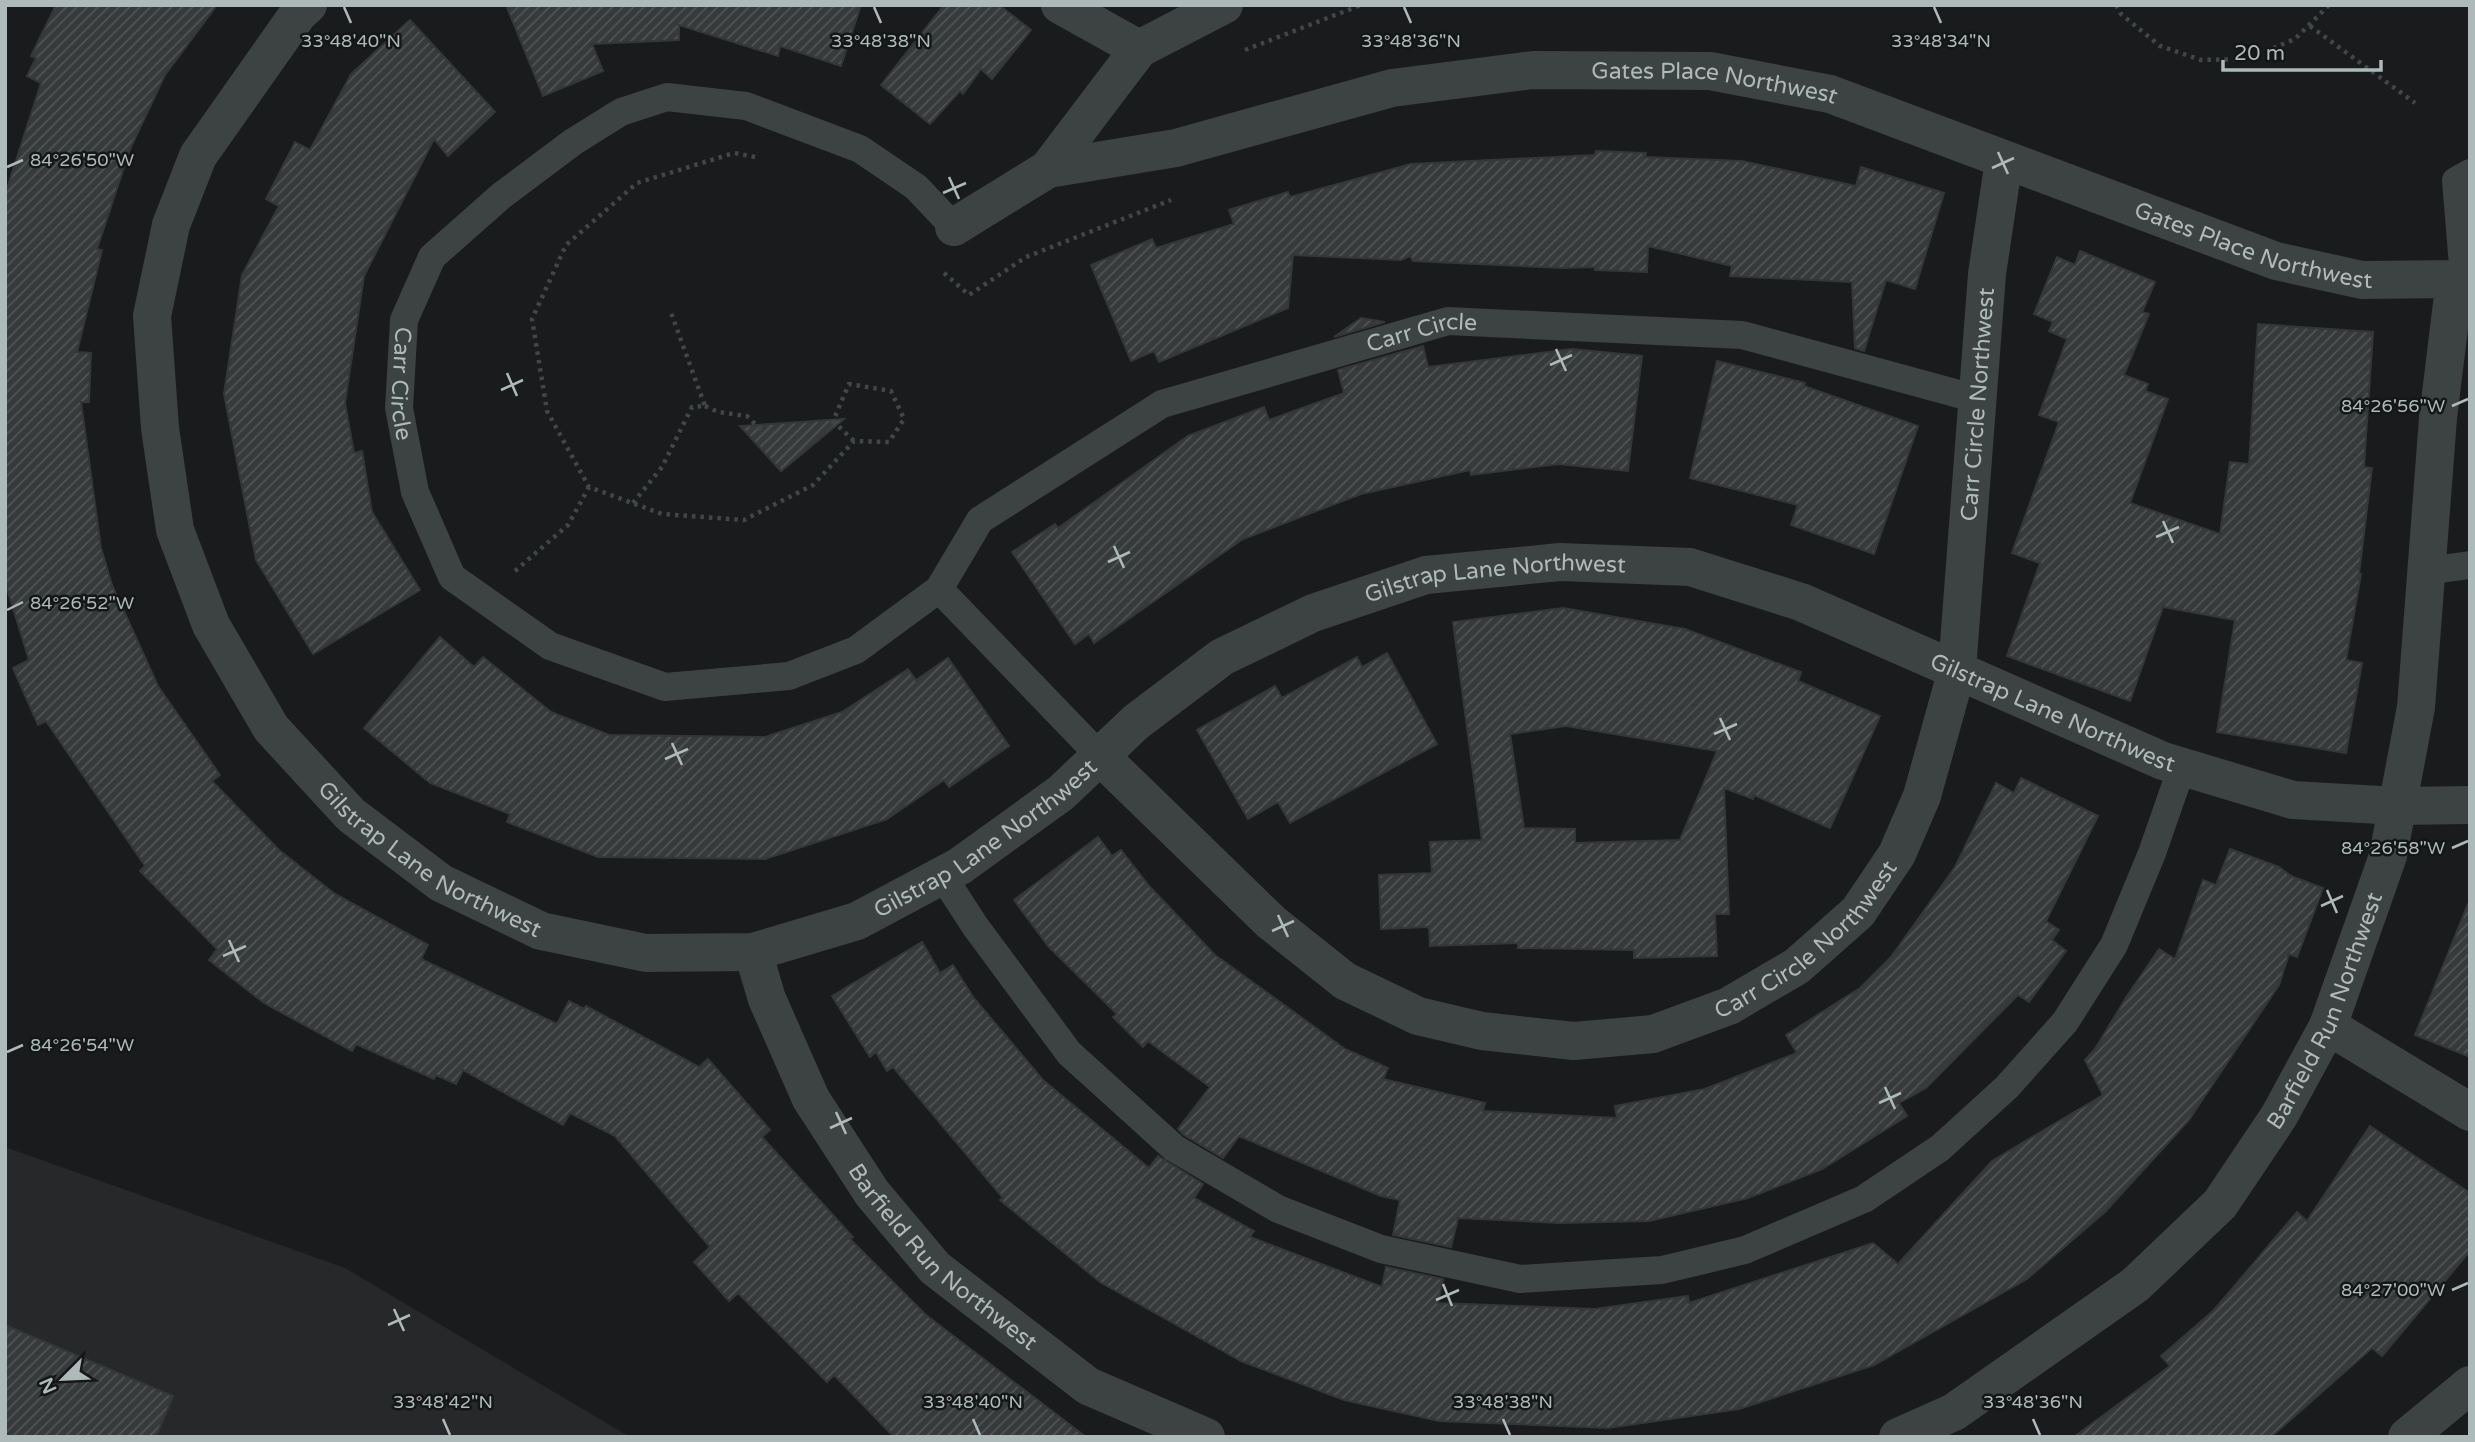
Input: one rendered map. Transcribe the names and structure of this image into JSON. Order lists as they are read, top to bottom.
{
  "streets": {
    "street": [
      "Gates Place Northwest",
      "Carr Circle Northwest",
      "Gilstrap Lane Northwest",
      "Barfield Run Northwest"
    ],
    "lane": ["Carr Circle"]
  },
  "crossings": [
    ["Gates Place Northwest", "Carr Circle"],
    ["Gates Place Northwest", "Carr Circle Northwest"],
    ["Gates Place Northwest", "Barfield Run Northwest"],
    ["Carr Circle", "Carr Circle Northwest"],
    ["Carr Circle Northwest", "Gilstrap Lane Northwest"],
    ["Gilstrap Lane Northwest", "Barfield Run Northwest"]
  ],
  "scale_bar": "20 m",
  "north": "bottom left",
  "coordinates": [
    "33°48'36\"N",
    "33°48'34\"N",
    "33°48'40\"N",
    "33°48'38\"N",
    "84°26'50\"W",
    "84°26'56\"W",
    "84°26'52\"W",
    "84°26'58\"W",
    "84°26'54\"W",
    "84°27'00\"W",
    "33°48'42\"N"
  ]
}
